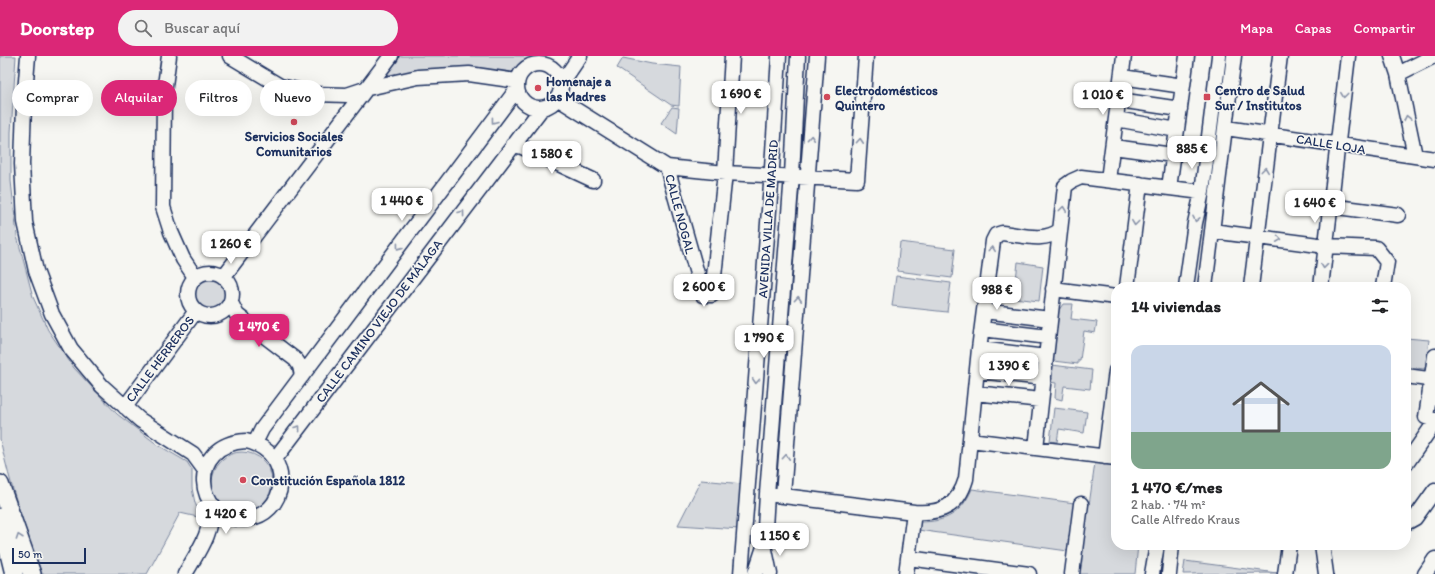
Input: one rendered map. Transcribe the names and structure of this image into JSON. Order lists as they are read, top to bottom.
{
  "streets": {
    "street": [
      "CALLE LOJA",
      "CALLE NOGAL",
      "AVENIDA VILLA DE MADRID",
      "CALLE CAMINO VIEJO DE MÁLAGA",
      "CALLE HERREROS"
    ]
  },
  "places": {
    "other": [
      "Homenaje a las Madres",
      "Electrodomésticos Quintero",
      "Servicios Sociales Comunitarios",
      "Constitución Española 1812"
    ],
    "transit": ["Centro de Salud Sur / Institutos"]
  },
  "scale_bar": "50 m",
  "page": {
    "header": "Doorstep",
    "search": "Buscar aquí",
    "nav": ["Mapa", "Capas", "Compartir"],
    "chip": [
      "Comprar",
      "Alquilar",
      "Filtros",
      "Nuevo"
    ],
    "price": [
      "1 690 €",
      "1 010 €",
      "885 €",
      "1 580 €",
      "1 440 €",
      "1 640 €",
      "1 260 €",
      "2 600 €",
      "988 €",
      "1 470 €",
      "1 790 €",
      "1 390 €",
      "1 420 €",
      "1 150 €"
    ],
    "heading": "14 viviendas",
    "list": [
      {
        "name": "1 470 €/mes",
        "note": "2 hab. · 74 m² · Calle Alfredo Kraus"
      }
    ],
    "scale": "50 m"
  }
}
